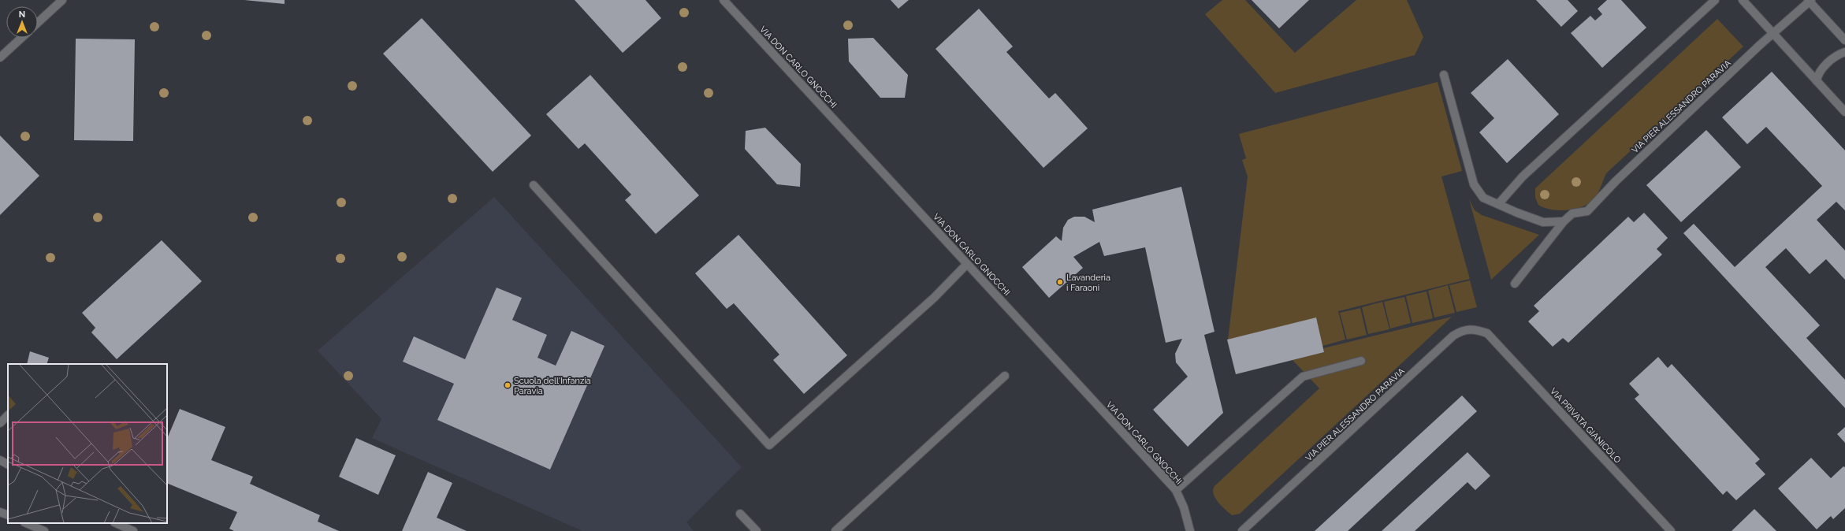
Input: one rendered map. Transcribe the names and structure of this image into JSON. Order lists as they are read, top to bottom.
{
  "streets": {
    "street": ["VIA DON CARLO GNOCCHI", "VIA PIER ALESSANDRO PARAVIA", "VIA PRIVATA GIANICOLO"]
  },
  "crossings": [
    ["VIA PIER ALESSANDRO PARAVIA", "VIA PRIVATA GIANICOLO"]
  ],
  "places": ["Lavanderia i Faraoni", "Scuola dell'Infanzia Paravia"],
  "north": "top"
}
